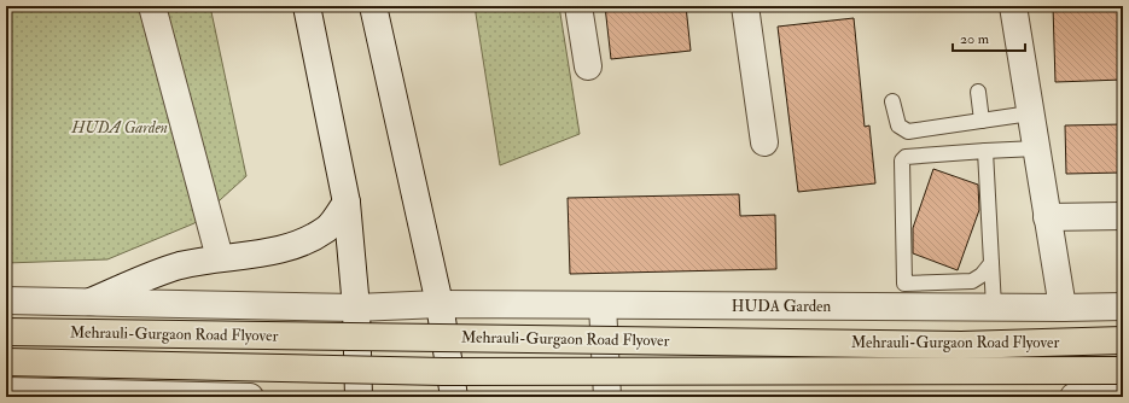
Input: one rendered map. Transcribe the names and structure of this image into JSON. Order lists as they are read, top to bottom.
{
  "streets": {
    "main road": ["Mehrauli-Gurgaon Road Flyover"],
    "street": ["HUDA Garden"]
  },
  "parks": ["HUDA Garden"],
  "scale_bar": "20 m"
}
